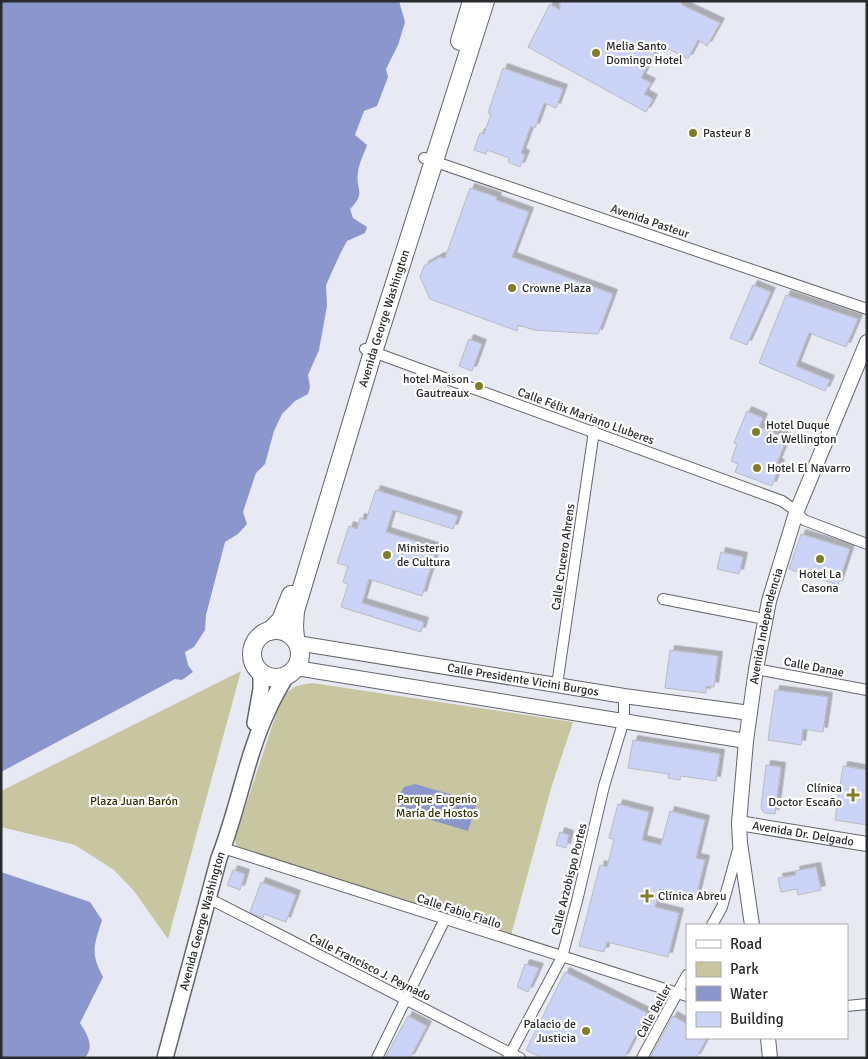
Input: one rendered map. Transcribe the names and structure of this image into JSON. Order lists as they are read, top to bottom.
{
  "streets": {
    "highway": ["Avenida George Washington"],
    "street": [
      "Avenida Pasteur",
      "Calle Félix Mariano Lluberes",
      "Calle Crucero Ahrens",
      "Avenida Independencia",
      "Calle Danae",
      "Calle Presidente Vicini Burgos",
      "Avenida Dr. Delgado",
      "Calle Arzobispo Portes",
      "Calle Fabio Fiallo",
      "Calle Francisco J. Peynado",
      "Calle Beller"
    ]
  },
  "crossings": [
    ["Avenida Pasteur", "Avenida George Washington"],
    ["Avenida George Washington", "Calle Félix Mariano Lluberes"],
    ["Avenida George Washington", "Calle Presidente Vicini Burgos"],
    ["Avenida George Washington", "Calle Fabio Fiallo"],
    ["Avenida George Washington", "Calle Francisco J. Peynado"],
    ["Calle Félix Mariano Lluberes", "Calle Crucero Ahrens"],
    ["Calle Félix Mariano Lluberes", "Avenida Independencia"],
    ["Calle Crucero Ahrens", "Calle Presidente Vicini Burgos"],
    ["Avenida Independencia", "Calle Danae"],
    ["Avenida Independencia", "Calle Presidente Vicini Burgos"],
    ["Avenida Independencia", "Avenida Dr. Delgado"],
    ["Calle Presidente Vicini Burgos", "Calle Arzobispo Portes"],
    ["Calle Arzobispo Portes", "Calle Fabio Fiallo"],
    ["Calle Arzobispo Portes", "Calle Francisco J. Peynado"],
    ["Calle Fabio Fiallo", "Calle Beller"]
  ],
  "parks": ["Parque Eugenio María de Hostos", "Plaza Juan Barón"],
  "places": {
    "other": [
      "Melia Santo Domingo Hotel",
      "Pasteur 8",
      "Crowne Plaza",
      "hotel Maison Gautreaux",
      "Hotel Duque de Wellington",
      "Hotel El Navarro",
      "Ministerio de Cultura",
      "Hotel La Casona",
      "Palacio de Justicia"
    ],
    "health": ["Clínica Doctor Escaño", "Clínica Abreu"]
  },
  "legend": [
    "Road",
    "Park",
    "Water",
    "Building"
  ]
}
